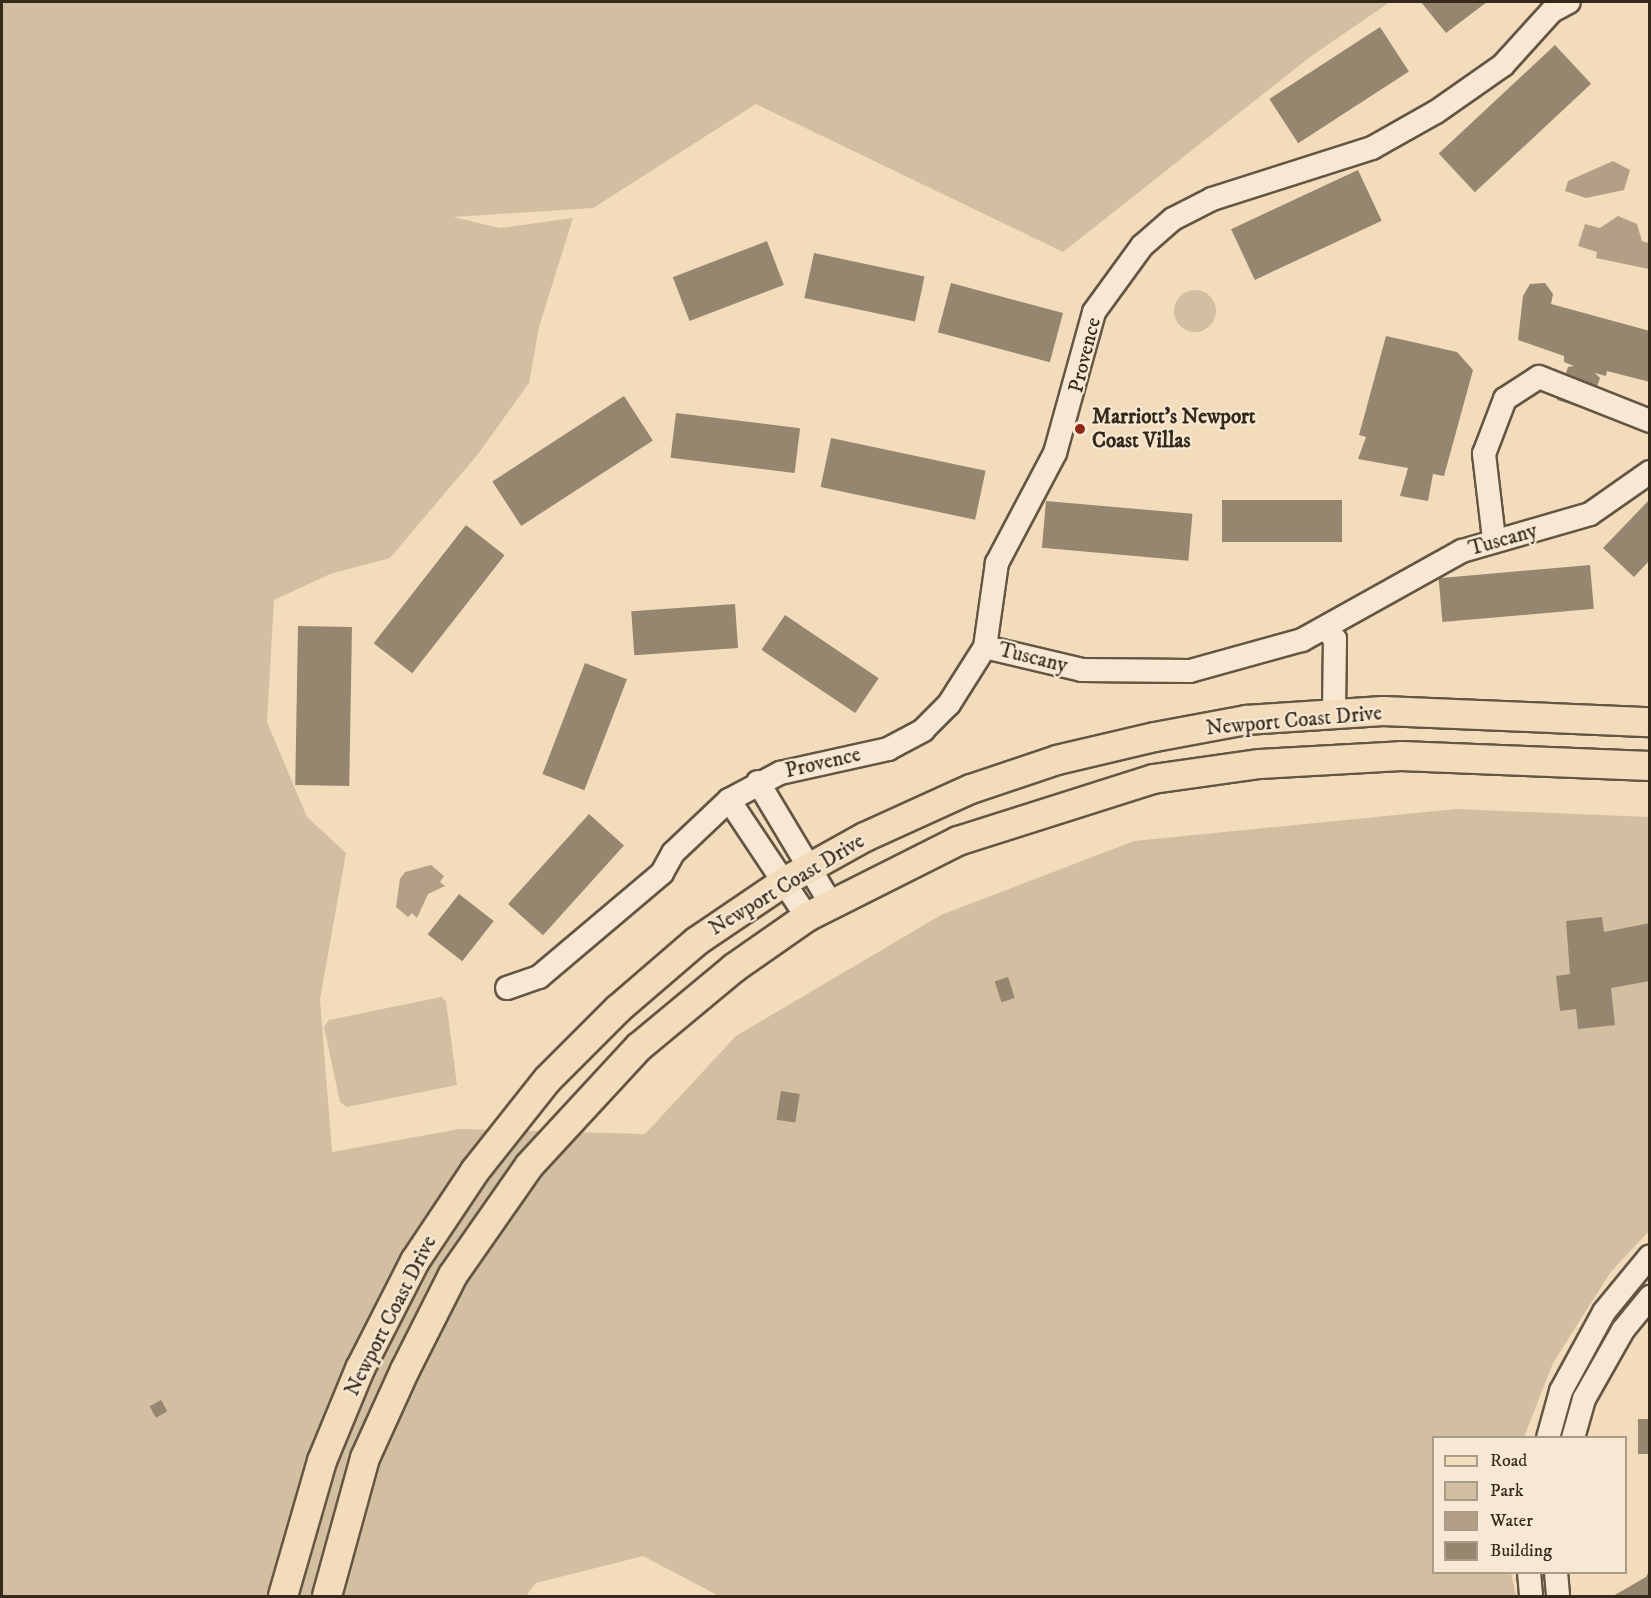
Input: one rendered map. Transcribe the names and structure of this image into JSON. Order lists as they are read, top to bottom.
{
  "streets": {
    "main road": ["Newport Coast Drive"],
    "street": ["Provence", "Tuscany"]
  },
  "crossings": [
    ["Provence", "Tuscany"],
    ["Provence", "Newport Coast Drive"]
  ],
  "places": ["Marriott's Newport Coast Villas"],
  "legend": [
    "Road",
    "Park",
    "Water",
    "Building"
  ]
}
